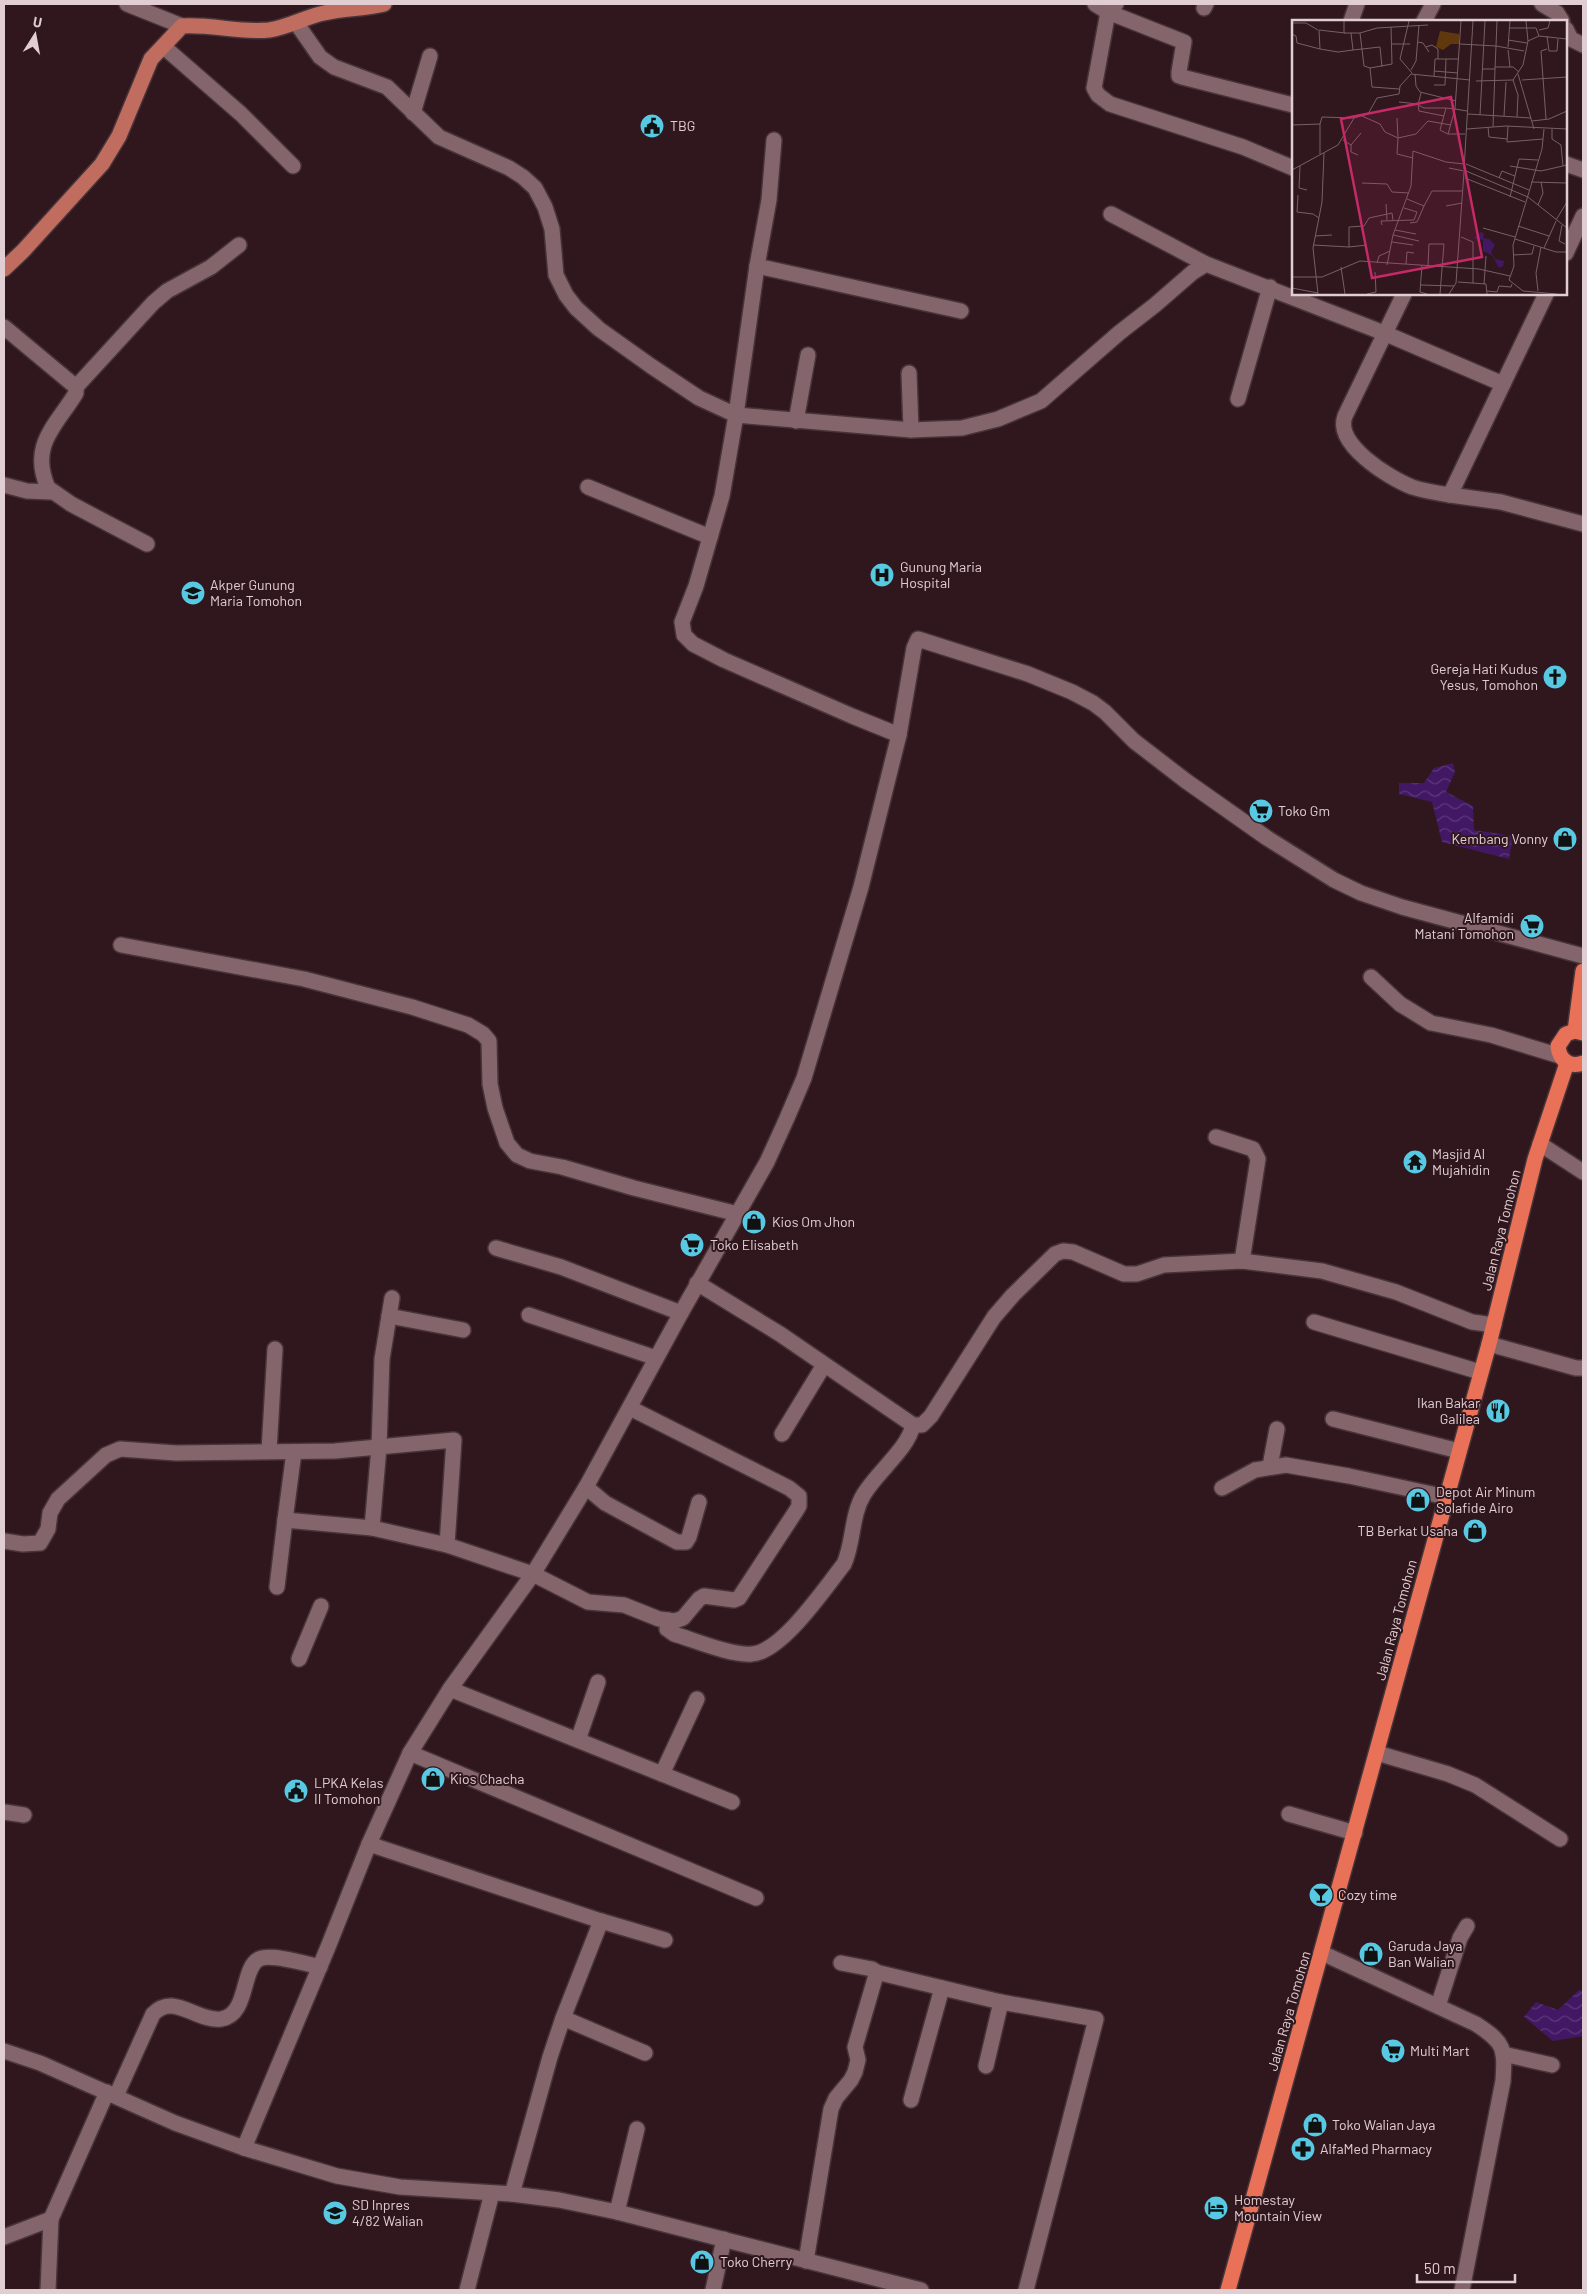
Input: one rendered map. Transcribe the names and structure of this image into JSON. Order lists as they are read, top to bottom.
{
  "streets": {
    "highway": ["Jalan Raya Tomohon"]
  },
  "places": {
    "public building": ["TBG", "LPKA Kelas II Tomohon"],
    "hospital": ["Gunung Maria Hospital"],
    "school or university": ["Akper Gunung Maria Tomohon", "SD Inpres 4/82 Walian"],
    "church": ["Gereja Hati Kudus Yesus, Tomohon"],
    "supermarket": [
      "Toko Gm",
      "Alfamidi Matani Tomohon",
      "Toko Elisabeth",
      "Multi Mart"
    ],
    "shop": [
      "Kembang Vonny",
      "Kios Om Jhon",
      "Depot Air Minum Solafide Airo",
      "TB Berkat Usaha",
      "Kios Chacha",
      "Garuda Jaya Ban Walian",
      "Toko Walian Jaya",
      "Toko Cherry"
    ],
    "temple": ["Masjid Al Mujahidin"],
    "restaurant": ["Ikan Bakar Galilea"],
    "bar": ["Cozy time"],
    "pharmacy": ["AlfaMed Pharmacy"],
    "hotel": ["Homestay Mountain View"]
  },
  "scale_bar": "50 m",
  "north": "top"
}
